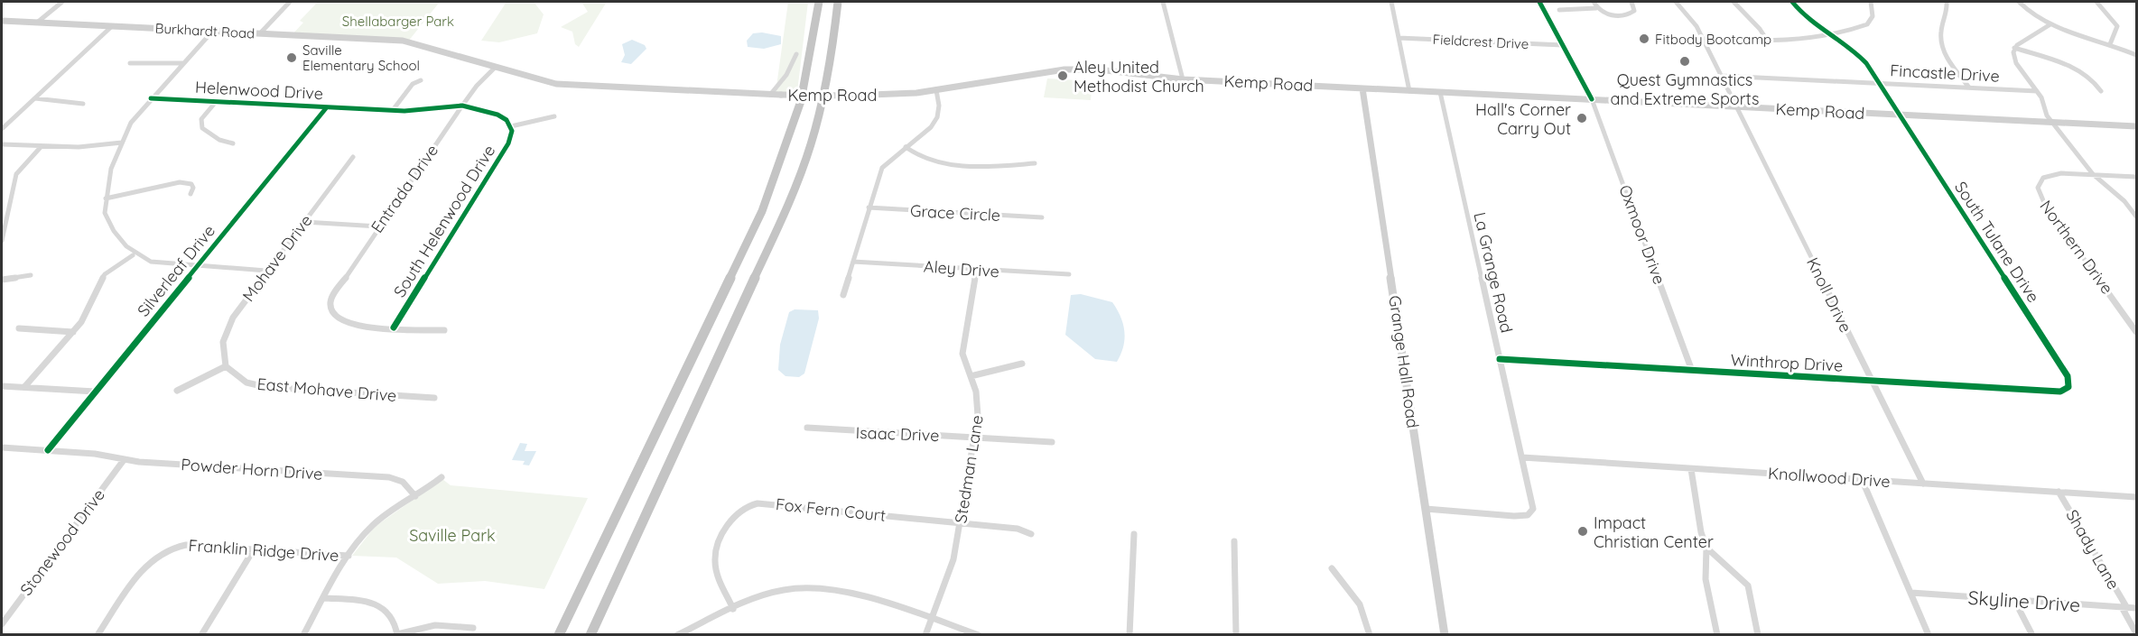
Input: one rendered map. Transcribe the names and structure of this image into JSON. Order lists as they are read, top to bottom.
{
  "streets": {
    "main road": ["Burkhardt Road", "Kemp Road", "Grange Hall Road"],
    "street": [
      "Fieldcrest Drive",
      "Fincastle Drive",
      "Helenwood Drive",
      "Entrada Drive",
      "Grace Circle",
      "South Helenwood Drive",
      "Oxmoor Drive",
      "South Tulane Drive",
      "Northern Drive",
      "Mohave Drive",
      "Aley Drive",
      "Silverleaf Drive",
      "La Grange Road",
      "Knoll Drive",
      "Winthrop Drive",
      "East Mohave Drive",
      "Isaac Drive",
      "Powder Horn Drive",
      "Stedman Lane",
      "Knollwood Drive",
      "Fox Fern Court",
      "Stonewood Drive",
      "Shady Lane",
      "Franklin Ridge Drive",
      "Skyline Drive"
    ]
  },
  "crossings": [
    ["Burkhardt Road", "Kemp Road"],
    ["Fincastle Drive", "South Tulane Drive"],
    ["Fincastle Drive", "Knoll Drive"],
    ["Kemp Road", "Entrada Drive"],
    ["Kemp Road", "Oxmoor Drive"],
    ["Kemp Road", "South Tulane Drive"],
    ["Kemp Road", "La Grange Road"],
    ["Kemp Road", "Knoll Drive"],
    ["Kemp Road", "Grange Hall Road"],
    ["Helenwood Drive", "Entrada Drive"],
    ["Helenwood Drive", "South Helenwood Drive"],
    ["Helenwood Drive", "Silverleaf Drive"],
    ["Entrada Drive", "South Helenwood Drive"],
    ["Oxmoor Drive", "Winthrop Drive"],
    ["South Tulane Drive", "Winthrop Drive"],
    ["Mohave Drive", "East Mohave Drive"],
    ["Aley Drive", "Stedman Lane"],
    ["Silverleaf Drive", "Powder Horn Drive"],
    ["La Grange Road", "Grange Hall Road"],
    ["La Grange Road", "Winthrop Drive"],
    ["La Grange Road", "Knollwood Drive"],
    ["Knoll Drive", "Winthrop Drive"],
    ["Knoll Drive", "Knollwood Drive"],
    ["Isaac Drive", "Stedman Lane"],
    ["Powder Horn Drive", "Stonewood Drive"],
    ["Stedman Lane", "Fox Fern Court"],
    ["Knollwood Drive", "Shady Lane"],
    ["Shady Lane", "Skyline Drive"]
  ],
  "parks": ["Shellabarger Park", "Saville Park"],
  "places": [
    "Fitbody Bootcamp",
    "Saville Elementary School",
    "Quest Gymnastics and Extreme Sports",
    "Aley United Methodist Church",
    "Hall's Corner Carry Out",
    "Impact Christian Center"
  ]
}
